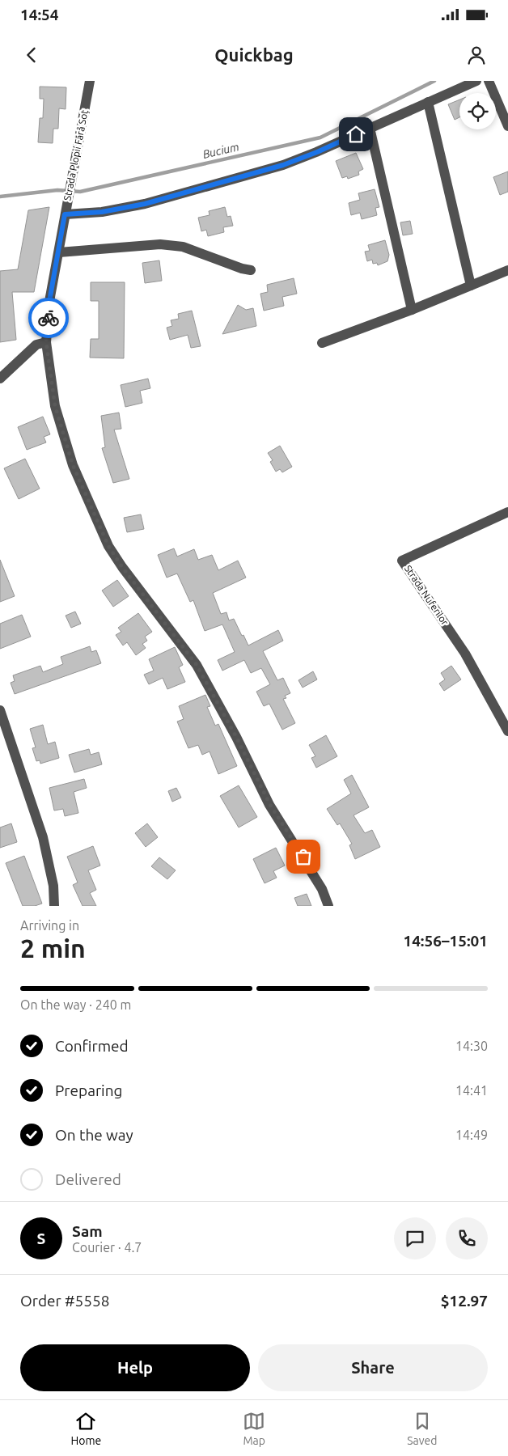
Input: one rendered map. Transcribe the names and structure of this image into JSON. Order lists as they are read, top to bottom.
{
  "streets": {
    "street": ["Strada Plopii Fără Soț", "Strada Nuferilor"]
  },
  "water": ["Bucium"],
  "page": {
    "status": "14:54",
    "header": "Quickbag",
    "heading": ["2 min", "Arriving in", "14:56–15:01"],
    "panel": [
      "Sam",
      "Courier · 4.7",
      "Order #5558",
      "$12.97"
    ],
    "bar": "On the way · 240 m",
    "list": [
      ["Confirmed", "14:30"],
      ["Preparing", "14:41"],
      ["On the way", "14:49"],
      "Delivered"
    ],
    "round": "S",
    "buttons": ["Help", "Share"],
    "tabs": ["Home", "Map", "Saved"]
  }
}
